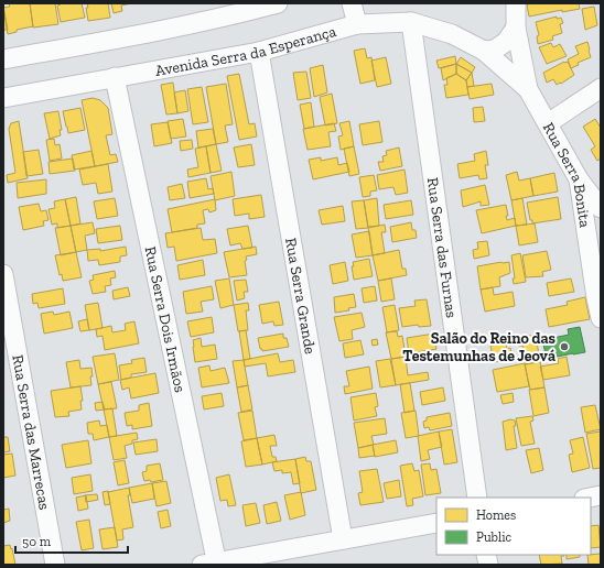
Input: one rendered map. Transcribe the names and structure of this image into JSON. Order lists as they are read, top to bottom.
{
  "streets": {
    "street": [
      "Avenida Serra da Esperança",
      "Rua Serra Bonita",
      "Rua Serra das Furnas",
      "Rua Serra Grande",
      "Rua Serra Dois Irmãos",
      "Rua Serra das Marrecas"
    ]
  },
  "crossings": [
    ["Avenida Serra da Esperança", "Rua Serra Bonita"],
    ["Avenida Serra da Esperança", "Rua Serra das Furnas"],
    ["Avenida Serra da Esperança", "Rua Serra Grande"],
    ["Avenida Serra da Esperança", "Rua Serra Dois Irmãos"]
  ],
  "places": ["Salão do Reino das Testemunhas de Jeová"],
  "legend": ["Homes", "Public"],
  "scale_bar": "50 m"
}
